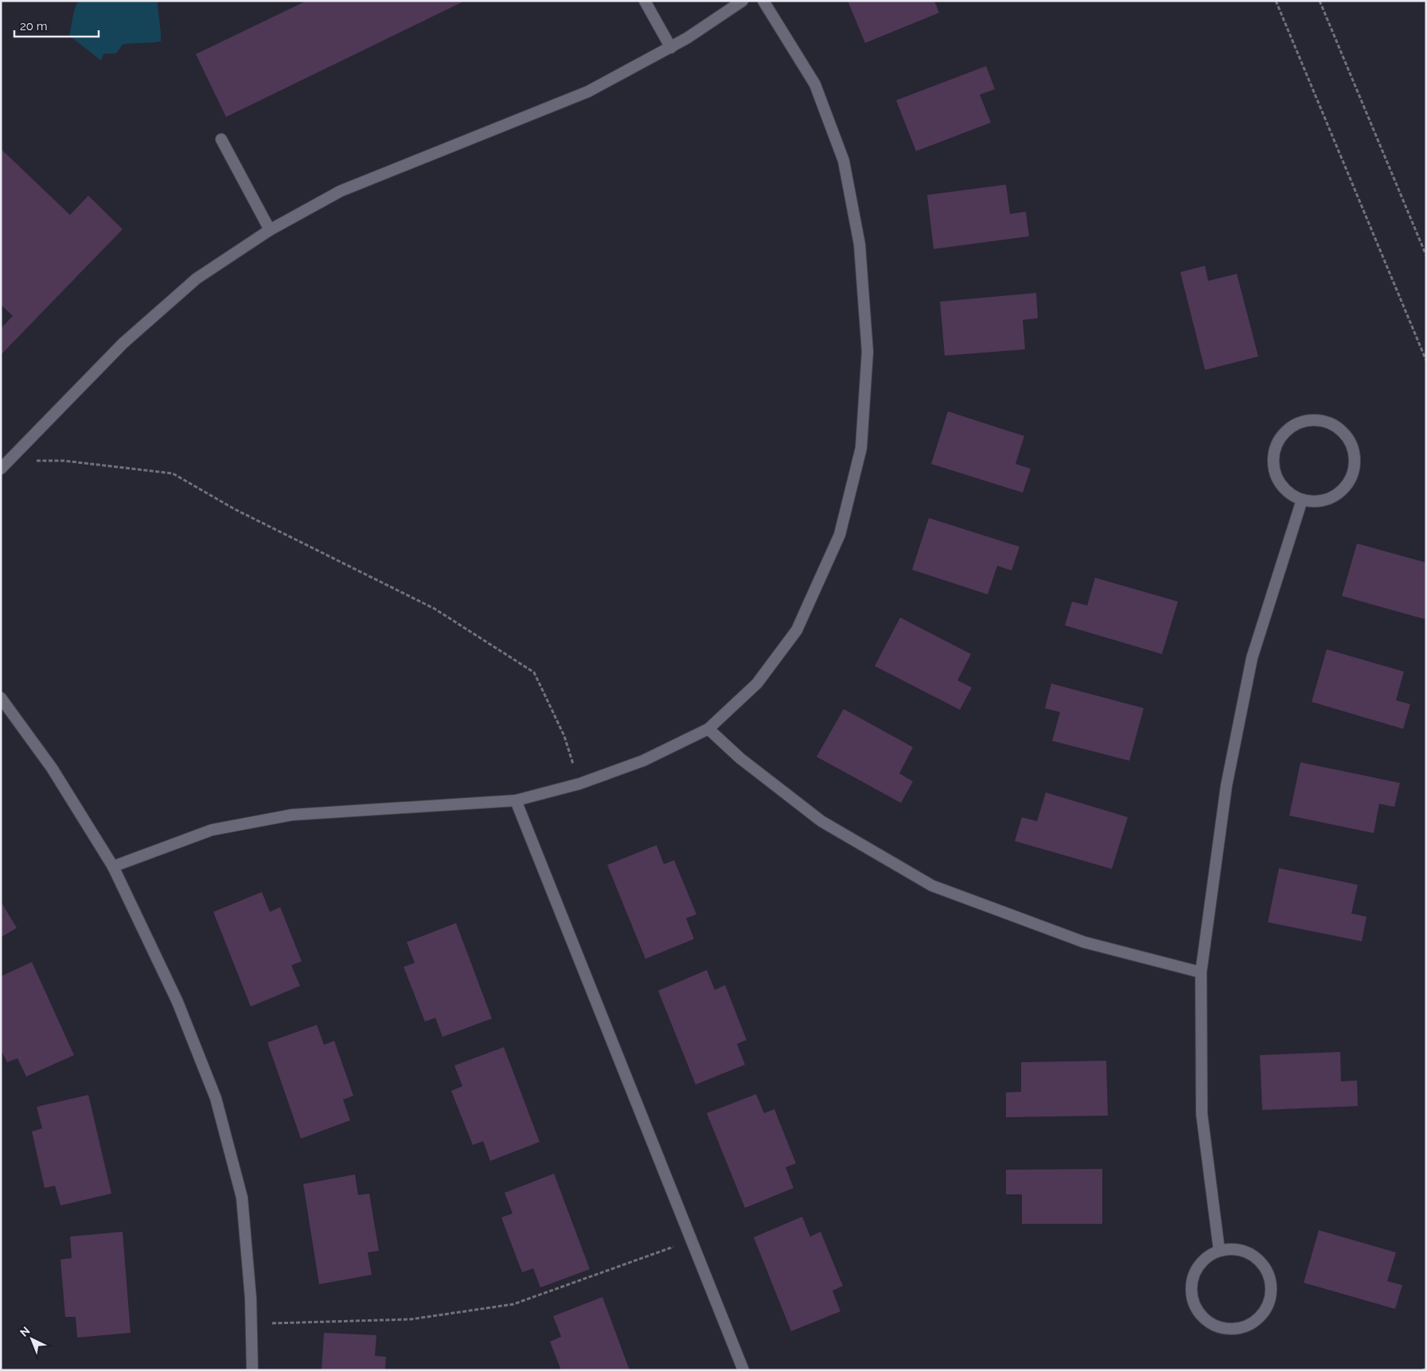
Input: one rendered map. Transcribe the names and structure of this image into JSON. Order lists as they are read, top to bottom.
{
  "scale_bar": "20 m",
  "north": "top left"
}
